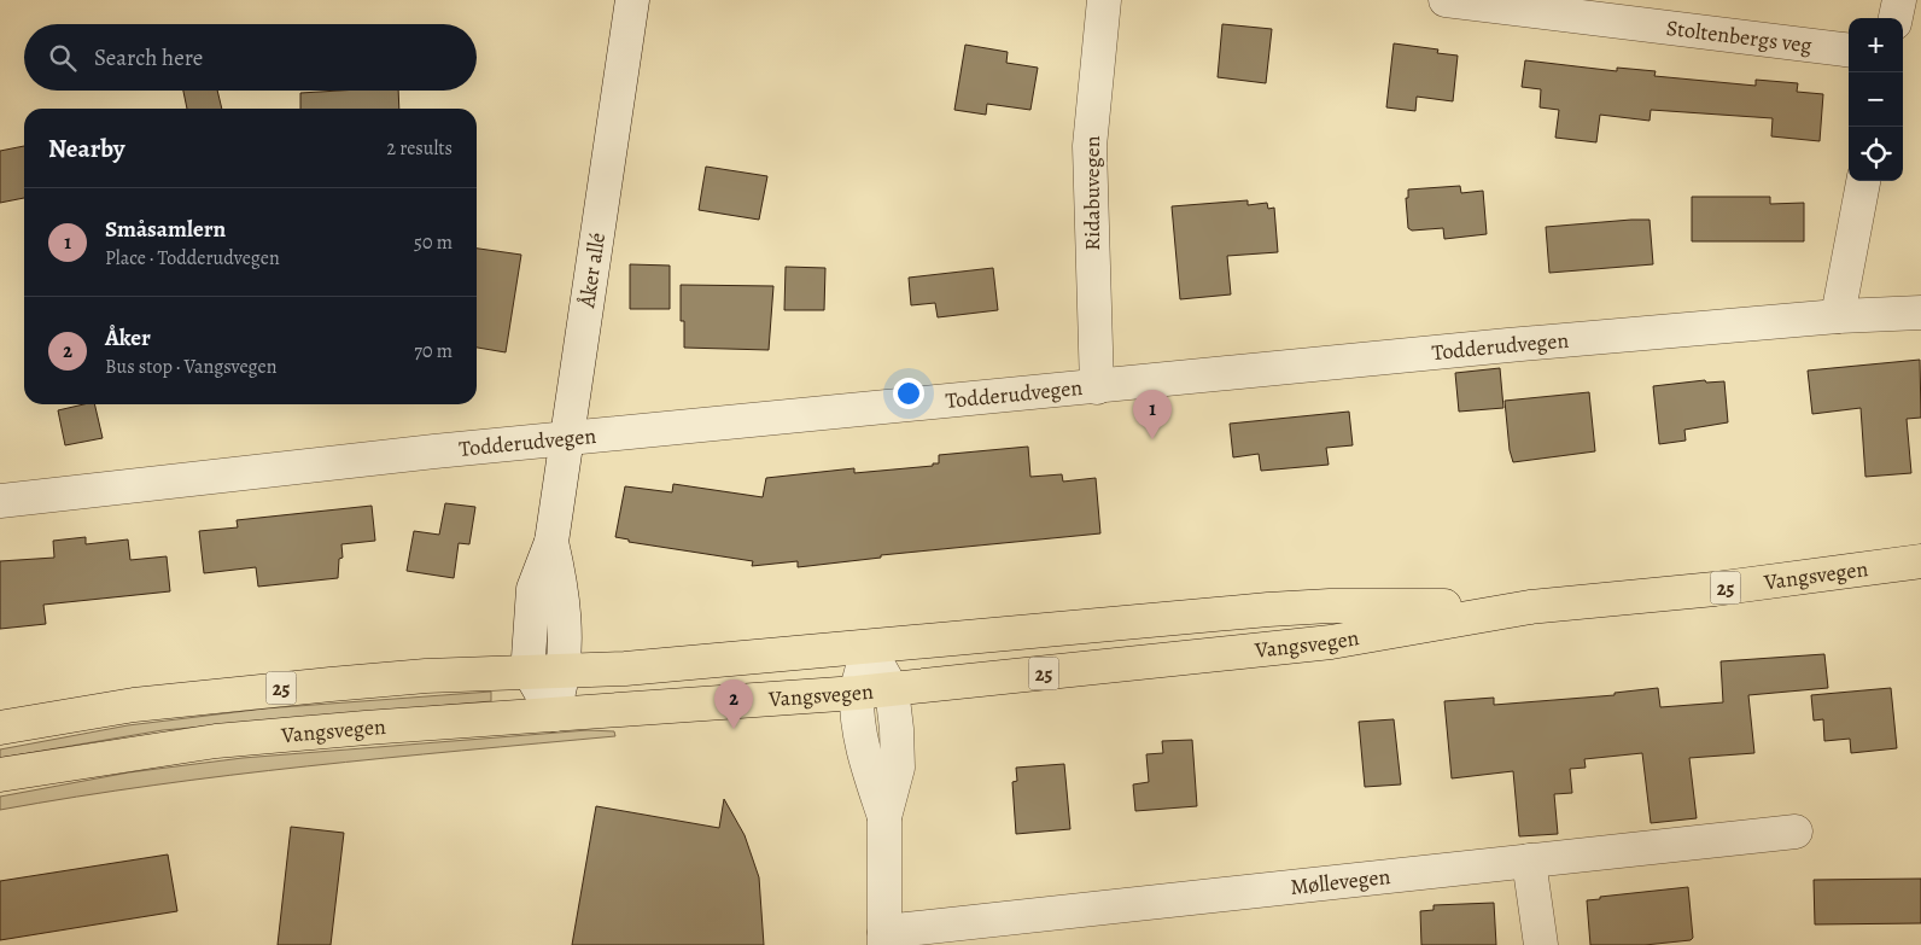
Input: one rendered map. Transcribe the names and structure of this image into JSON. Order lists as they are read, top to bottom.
{
  "streets": {
    "highway": ["Vangsvegen", "25"],
    "street": [
      "Stoltenbergs veg",
      "Ridabuvegen",
      "Åker allé",
      "Todderudvegen",
      "Møllevegen"
    ]
  },
  "crossings": [
    ["Ridabuvegen", "Todderudvegen"],
    ["Åker allé", "Todderudvegen"],
    ["Åker allé", "Vangsvegen"]
  ],
  "page": {
    "map_buttons": ["+", "−"],
    "search": "Search here",
    "heading": ["Nearby", "2 results"],
    "list": [
      {
        "mark": "1",
        "name": "Småsamlern",
        "note": "Place · Todderudvegen",
        "value": "50 m"
      },
      {
        "mark": "2",
        "name": "Åker",
        "note": "Bus stop · Vangsvegen",
        "value": "70 m"
      }
    ],
    "pins": ["1", "2"]
  }
}
